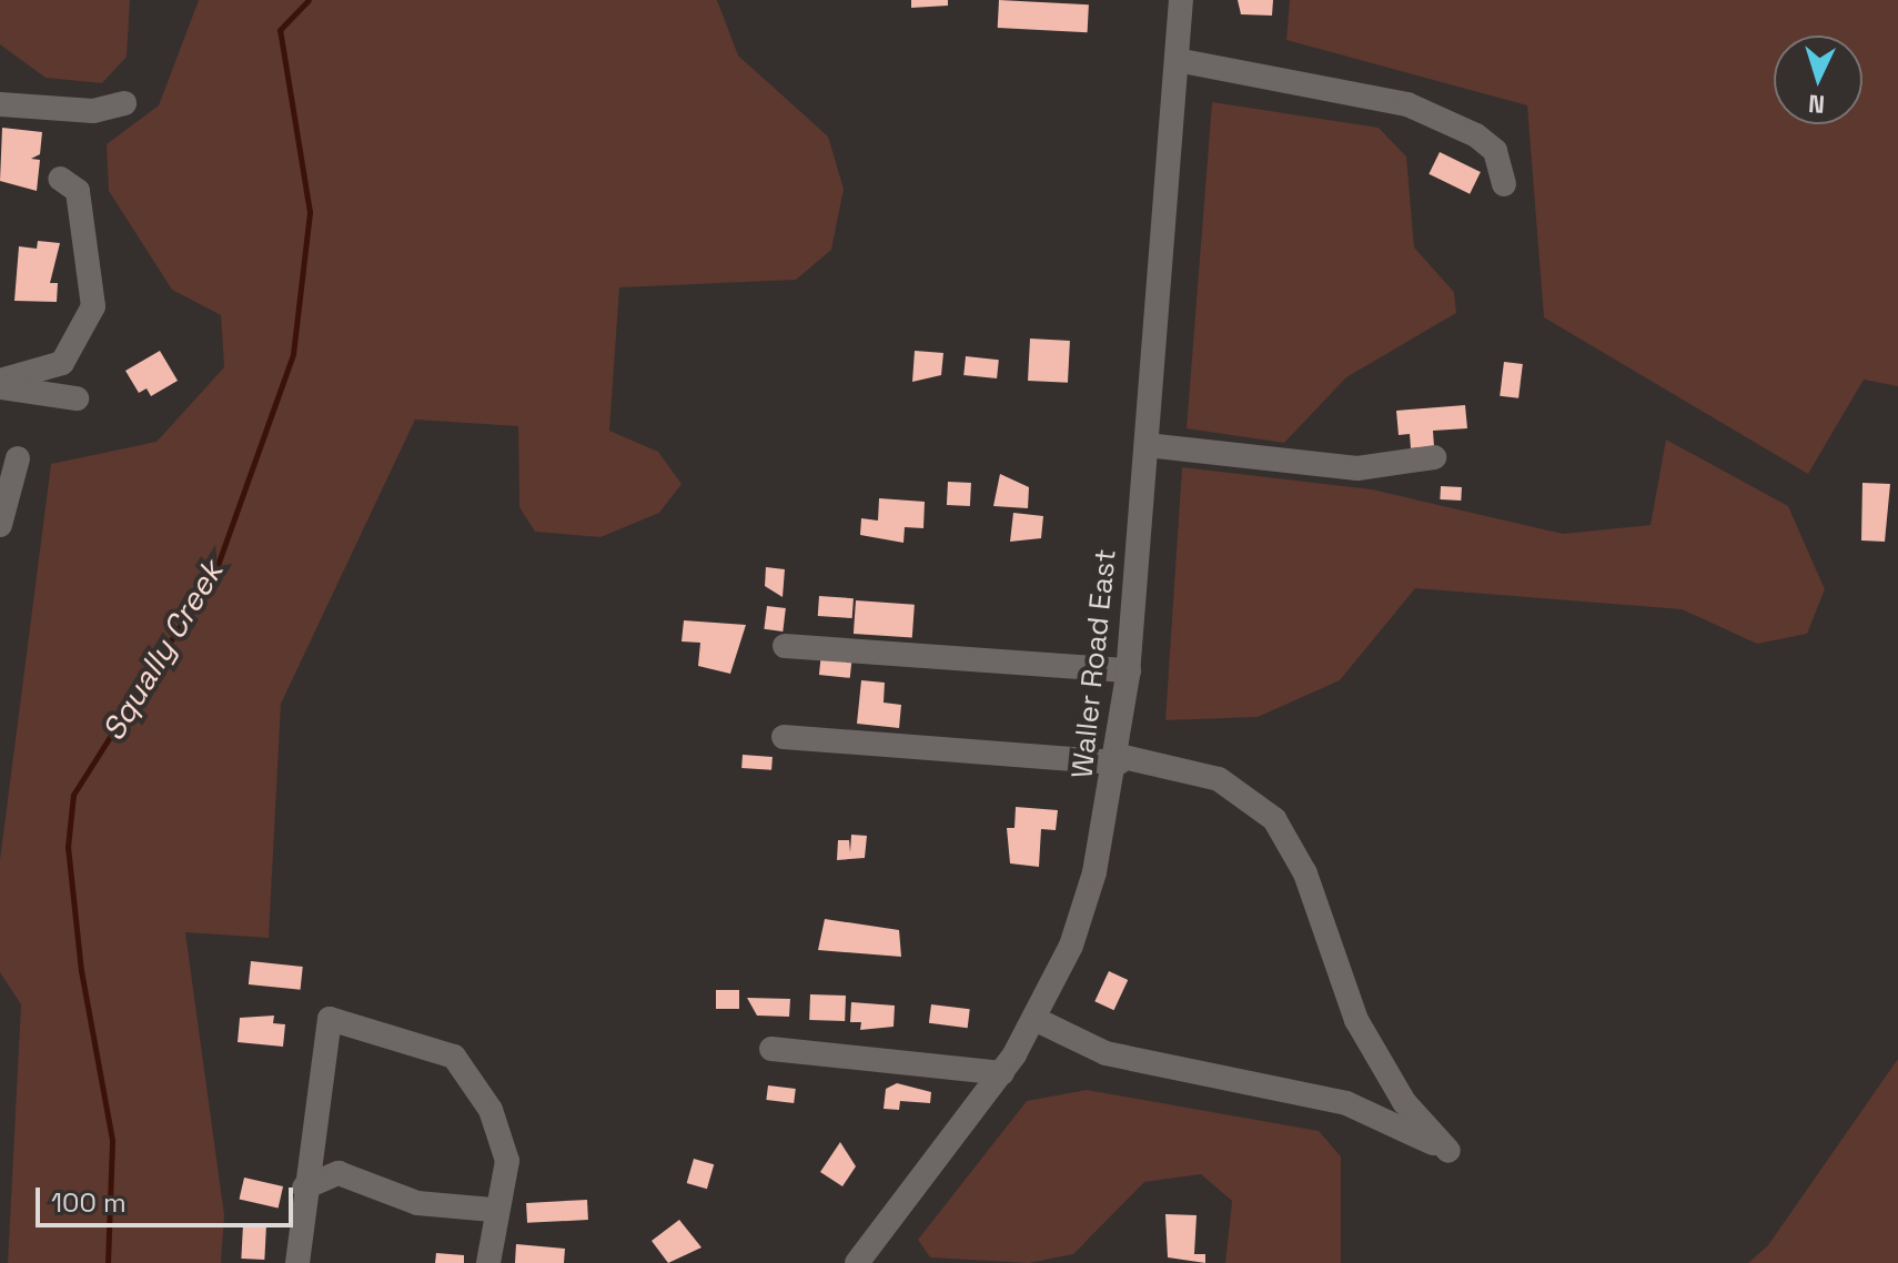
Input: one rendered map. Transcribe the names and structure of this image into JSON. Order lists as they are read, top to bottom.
{
  "streets": {
    "street": ["Waller Road East"]
  },
  "water": ["Squally Creek"],
  "scale_bar": "100 m",
  "north": "bottom"
}
